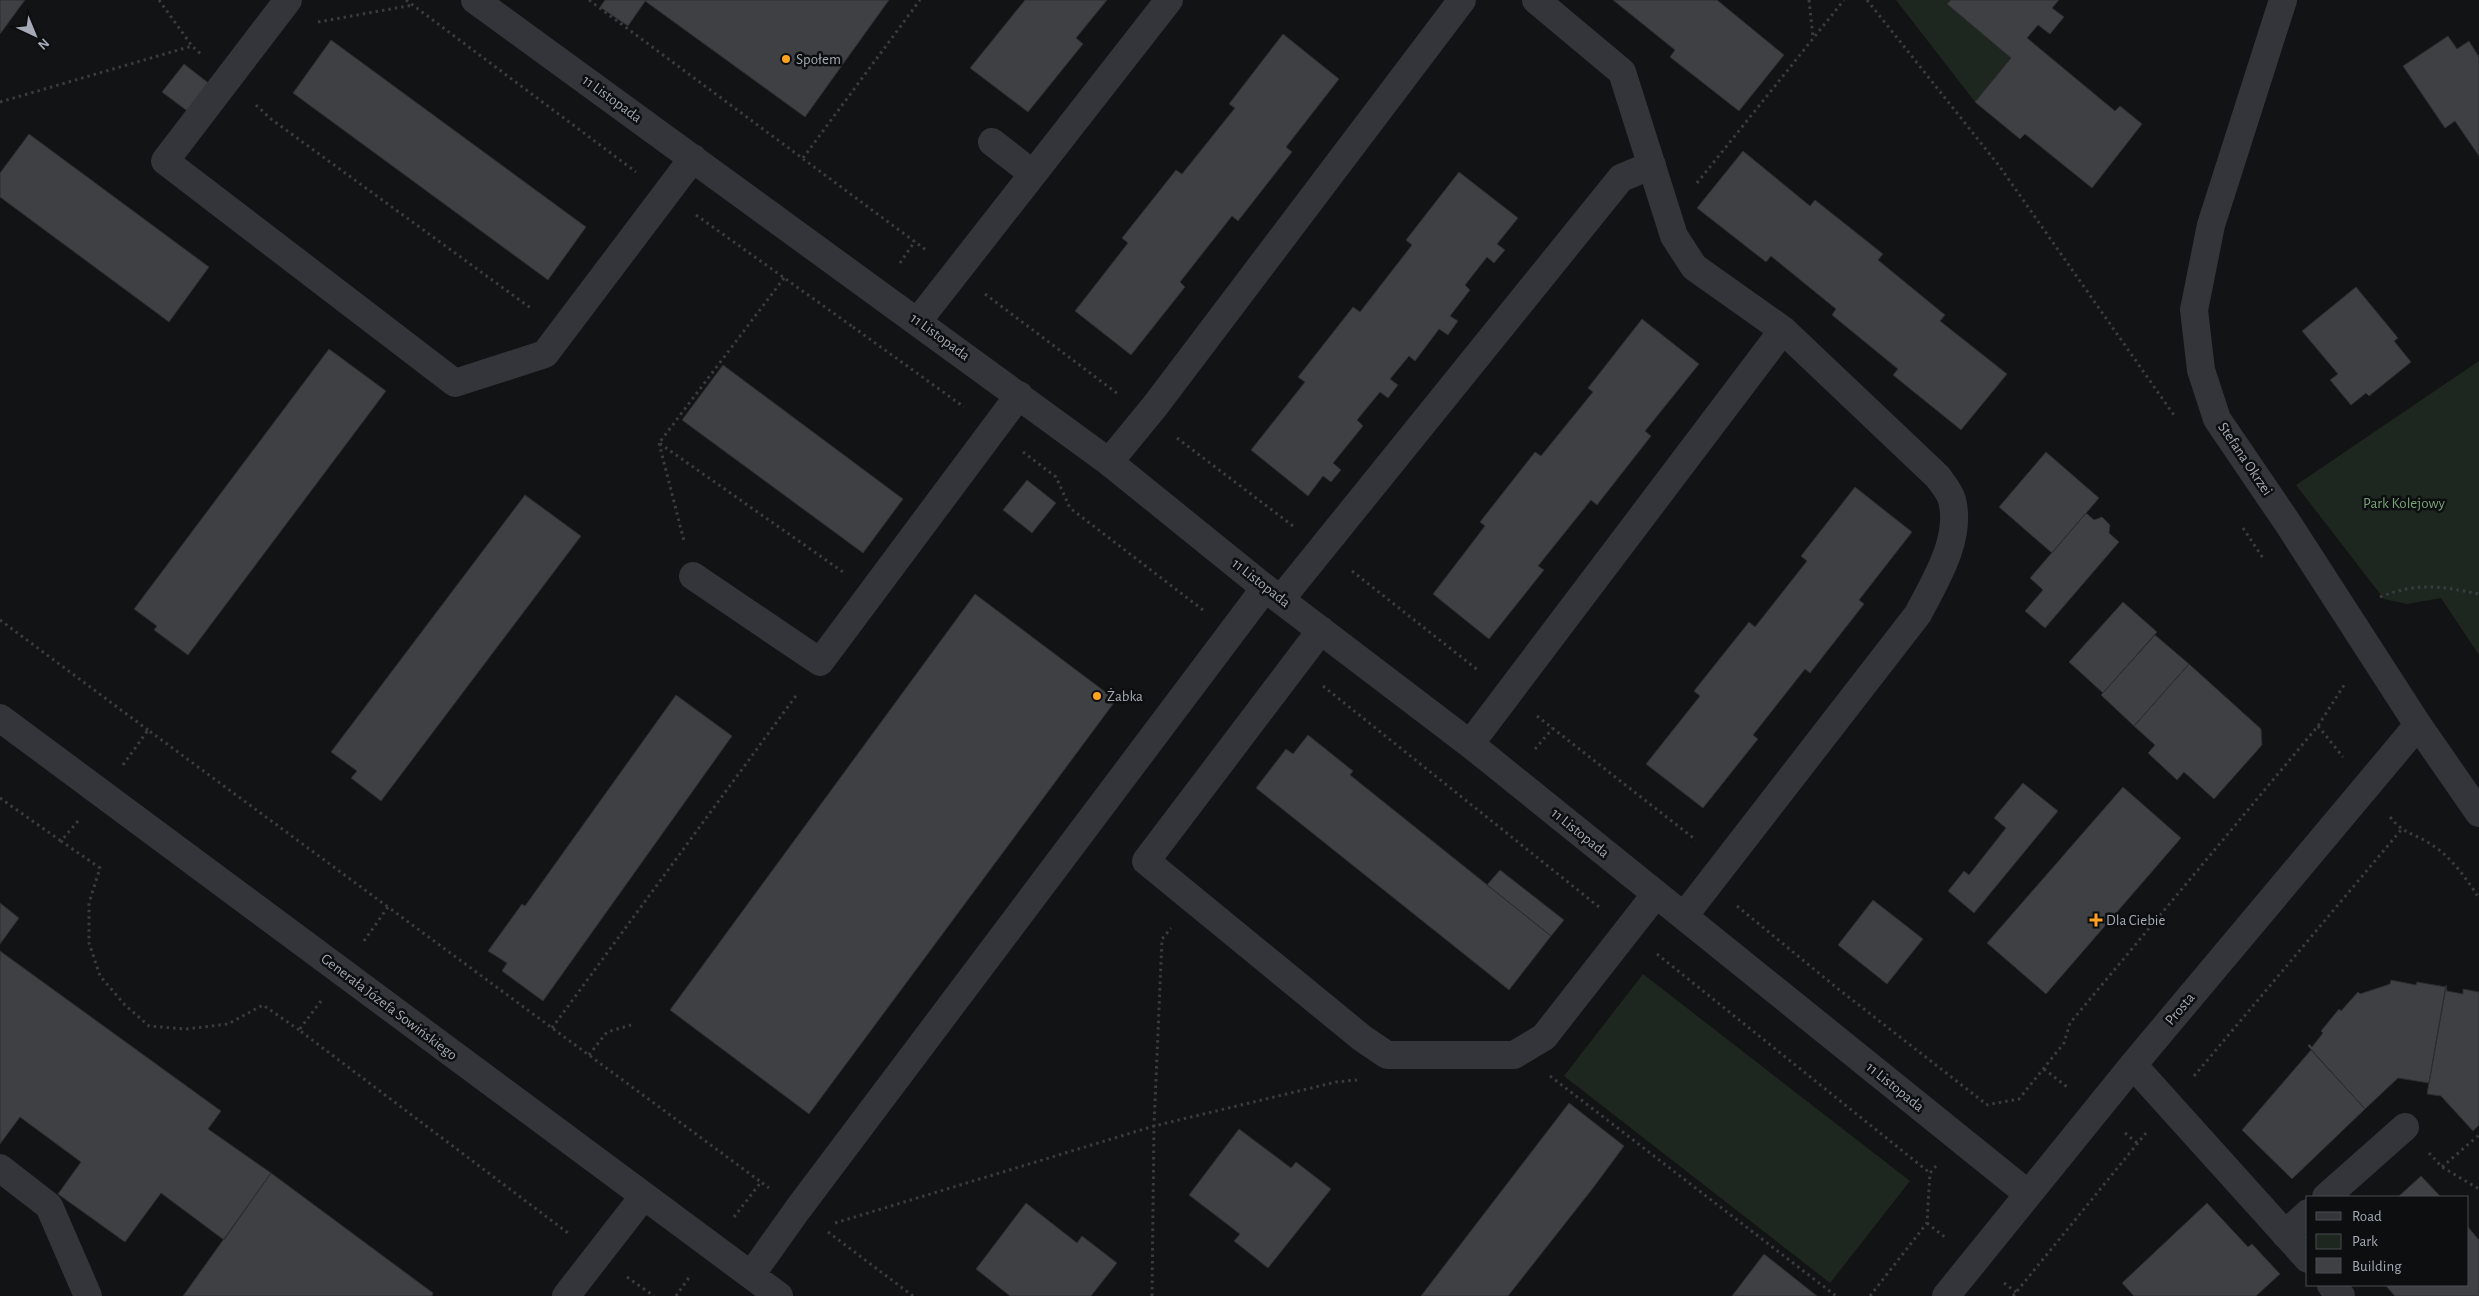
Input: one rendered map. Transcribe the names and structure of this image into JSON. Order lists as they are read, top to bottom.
{
  "streets": {
    "street": [
      "11 Listopada",
      "Stefana Okrzei",
      "Generała Józefa Sowińskiego",
      "Prosta"
    ]
  },
  "crossings": [
    ["11 Listopada", "Prosta"],
    ["Stefana Okrzei", "Prosta"]
  ],
  "parks": ["Park Kolejowy"],
  "places": {
    "other": ["Społem", "Żabka"],
    "health": ["Dla Ciebie"]
  },
  "legend": ["Road", "Park", "Building"],
  "north": "bottom right"
}
